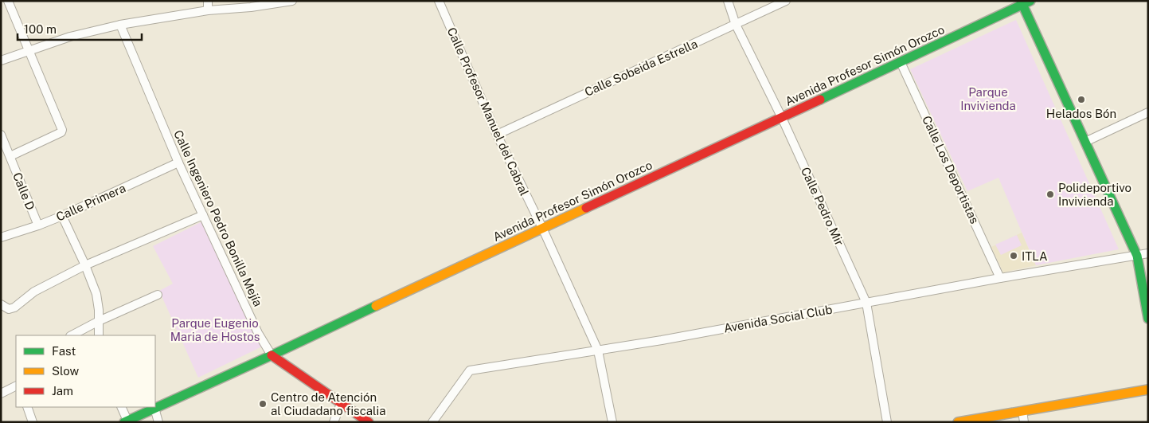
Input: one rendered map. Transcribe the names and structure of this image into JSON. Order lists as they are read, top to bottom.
{
  "streets": {
    "main road": ["Avenida Profesor Simón Orozco", "Calle Ingeniero Pedro Bonilla Mejía"],
    "street": [
      "Calle Sobeida Estrella",
      "Calle Profesor Manuel del Cabral",
      "Calle Los Deportistas",
      "Calle D",
      "Calle Primera",
      "Calle Pedro Mir",
      "Avenida Social Club"
    ]
  },
  "crossings": [
    ["Avenida Profesor Simón Orozco", "Calle Profesor Manuel del Cabral"],
    ["Avenida Profesor Simón Orozco", "Calle Los Deportistas"],
    ["Avenida Profesor Simón Orozco", "Calle Pedro Mir"],
    ["Avenida Profesor Simón Orozco", "Calle Ingeniero Pedro Bonilla Mejía"],
    ["Calle Sobeida Estrella", "Calle Profesor Manuel del Cabral"],
    ["Calle Sobeida Estrella", "Calle Pedro Mir"],
    ["Calle Profesor Manuel del Cabral", "Avenida Social Club"],
    ["Calle Los Deportistas", "Avenida Social Club"],
    ["Calle D", "Calle Primera"],
    ["Calle Primera", "Calle Ingeniero Pedro Bonilla Mejía"],
    ["Calle Pedro Mir", "Avenida Social Club"]
  ],
  "parks": ["Parque Invivienda", "Parque Eugenio Maria de Hostos"],
  "places": [
    "Helados Bón",
    "Polideportivo Invivienda",
    "ITLA",
    "Centro de Atención al Ciudadano fiscalia"
  ],
  "legend": ["Fast", "Slow", "Jam"],
  "scale_bar": "100 m"
}
